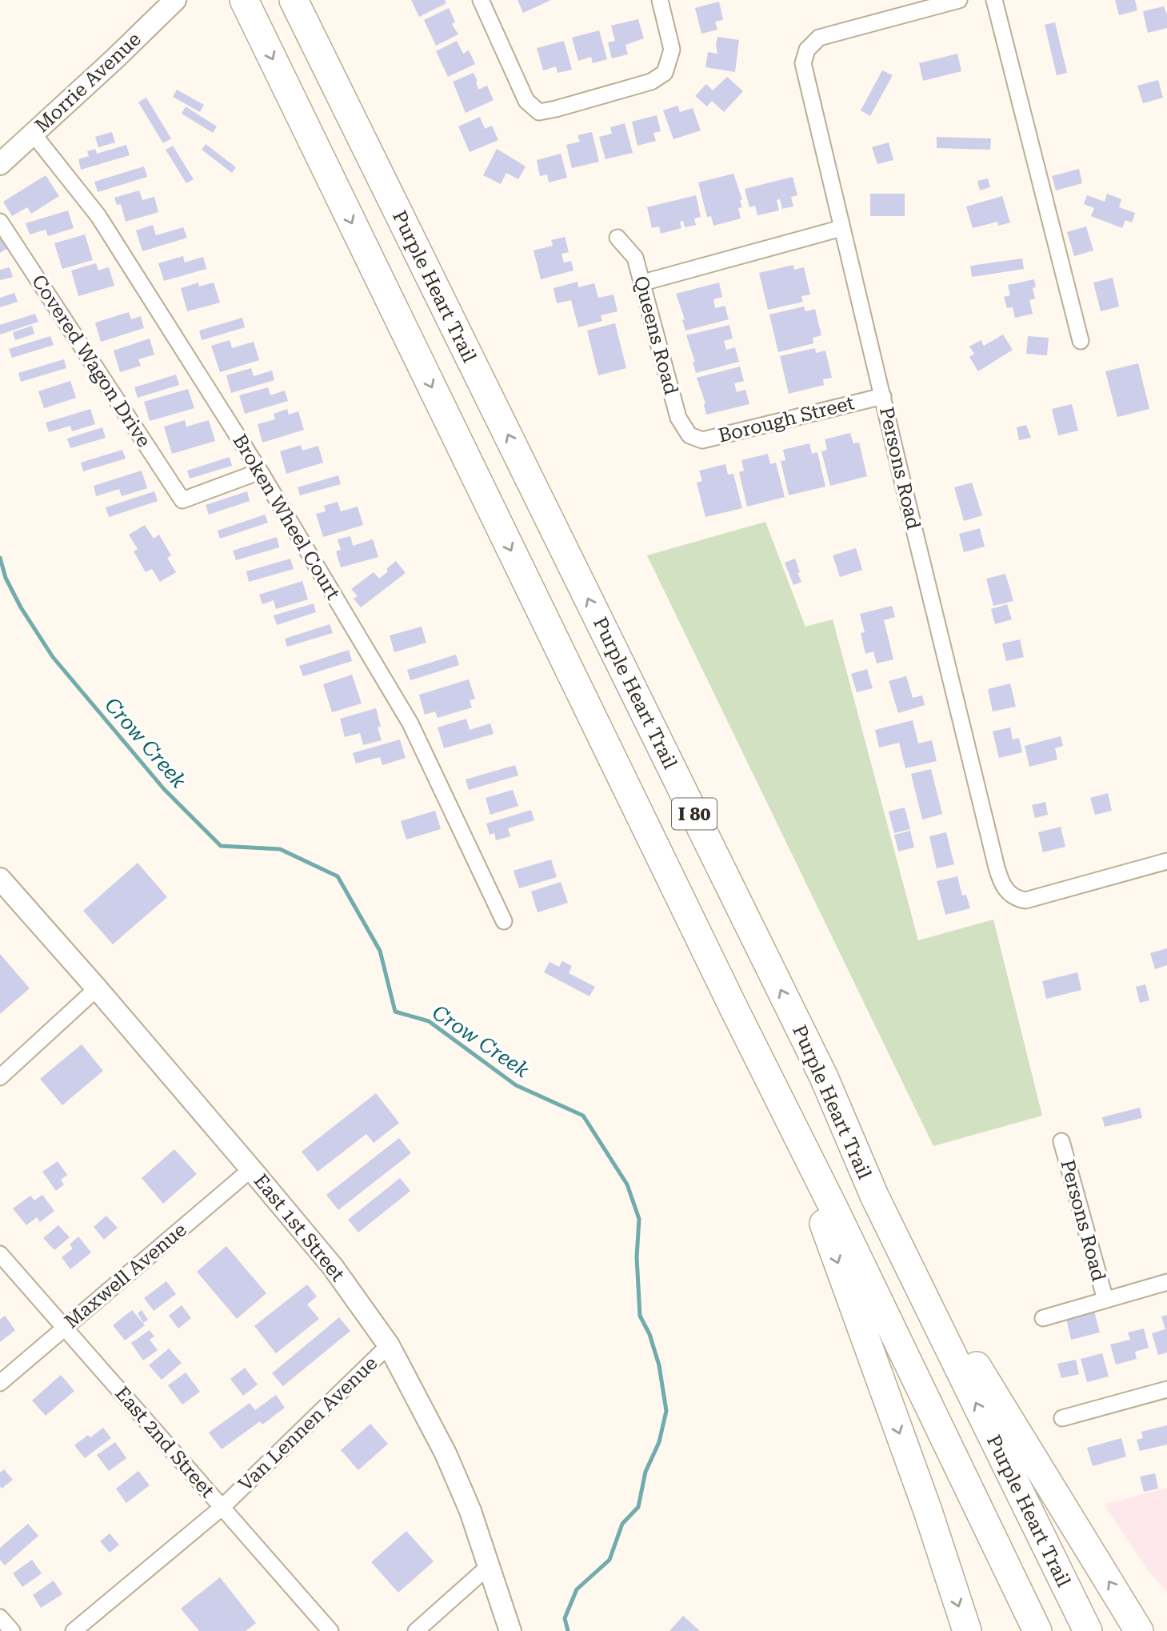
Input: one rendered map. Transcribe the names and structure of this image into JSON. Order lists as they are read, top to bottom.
{
  "streets": {
    "highway": ["Purple Heart Trail", "I 80"],
    "street": [
      "Morrie Avenue",
      "Queens Road",
      "Covered Wagon Drive",
      "Borough Street",
      "Persons Road",
      "Broken Wheel Court",
      "East 1st Street",
      "Maxwell Avenue",
      "Van Lennen Avenue",
      "East 2nd Street"
    ]
  },
  "crossings": [
    ["Morrie Avenue", "Broken Wheel Court"],
    ["Queens Road", "Borough Street"],
    ["Covered Wagon Drive", "Broken Wheel Court"],
    ["Borough Street", "Persons Road"],
    ["East 1st Street", "Maxwell Avenue"],
    ["East 1st Street", "Van Lennen Avenue"],
    ["Maxwell Avenue", "East 2nd Street"],
    ["Van Lennen Avenue", "East 2nd Street"]
  ],
  "water": ["Crow Creek"]
}
